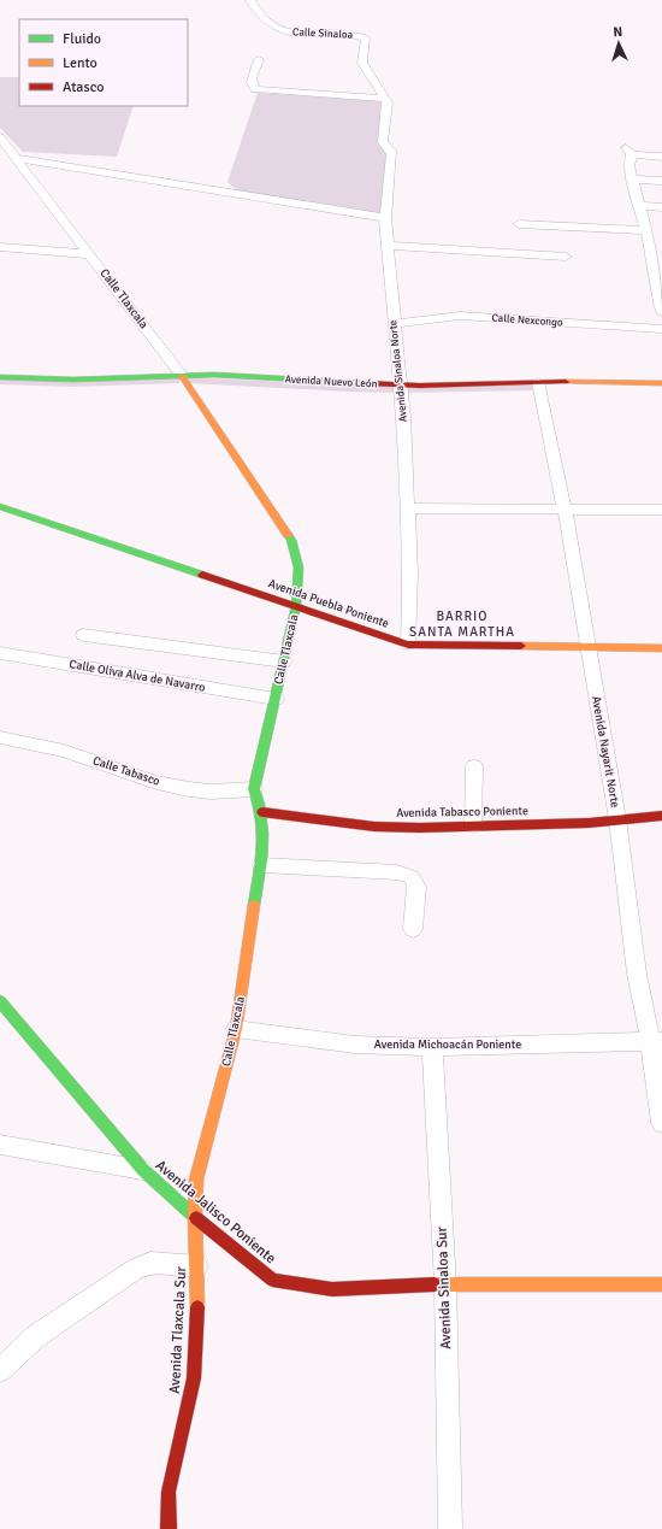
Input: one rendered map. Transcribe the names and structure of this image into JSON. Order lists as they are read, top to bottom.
{
  "streets": {
    "street": [
      "Calle Sinaloa",
      "Calle Tlaxcala",
      "Calle Nexcongo",
      "Avenida Sinaloa Norte",
      "Avenida Nuevo León",
      "Avenida Puebla Poniente",
      "Calle Oliva Alva de Navarro",
      "Avenida Nayarit Norte",
      "Calle Tabasco",
      "Avenida Tabasco Poniente",
      "Avenida Michoacán Poniente",
      "Avenida Jalisco Poniente",
      "Avenida Sinaloa Sur",
      "Avenida Tlaxcala Sur"
    ]
  },
  "crossings": [
    ["Calle Sinaloa", "Avenida Sinaloa Norte"],
    ["Calle Tlaxcala", "Avenida Nuevo León"],
    ["Calle Tlaxcala", "Avenida Puebla Poniente"],
    ["Calle Tlaxcala", "Calle Oliva Alva de Navarro"],
    ["Calle Tlaxcala", "Calle Tabasco"],
    ["Calle Tlaxcala", "Avenida Tabasco Poniente"],
    ["Calle Tlaxcala", "Avenida Michoacán Poniente"],
    ["Calle Tlaxcala", "Avenida Jalisco Poniente"],
    ["Calle Tlaxcala", "Avenida Tlaxcala Sur"],
    ["Calle Nexcongo", "Avenida Sinaloa Norte"],
    ["Avenida Sinaloa Norte", "Avenida Nuevo León"],
    ["Avenida Sinaloa Norte", "Avenida Puebla Poniente"],
    ["Avenida Nuevo León", "Avenida Nayarit Norte"],
    ["Avenida Puebla Poniente", "Avenida Nayarit Norte"],
    ["Avenida Nayarit Norte", "Avenida Tabasco Poniente"],
    ["Avenida Nayarit Norte", "Avenida Michoacán Poniente"],
    ["Avenida Michoacán Poniente", "Avenida Sinaloa Sur"],
    ["Avenida Jalisco Poniente", "Avenida Sinaloa Sur"],
    ["Avenida Jalisco Poniente", "Avenida Tlaxcala Sur"]
  ],
  "districts": ["BARRIO SANTA MARTHA"],
  "legend": ["Fluido", "Lento", "Atasco"],
  "north": "top"
}
